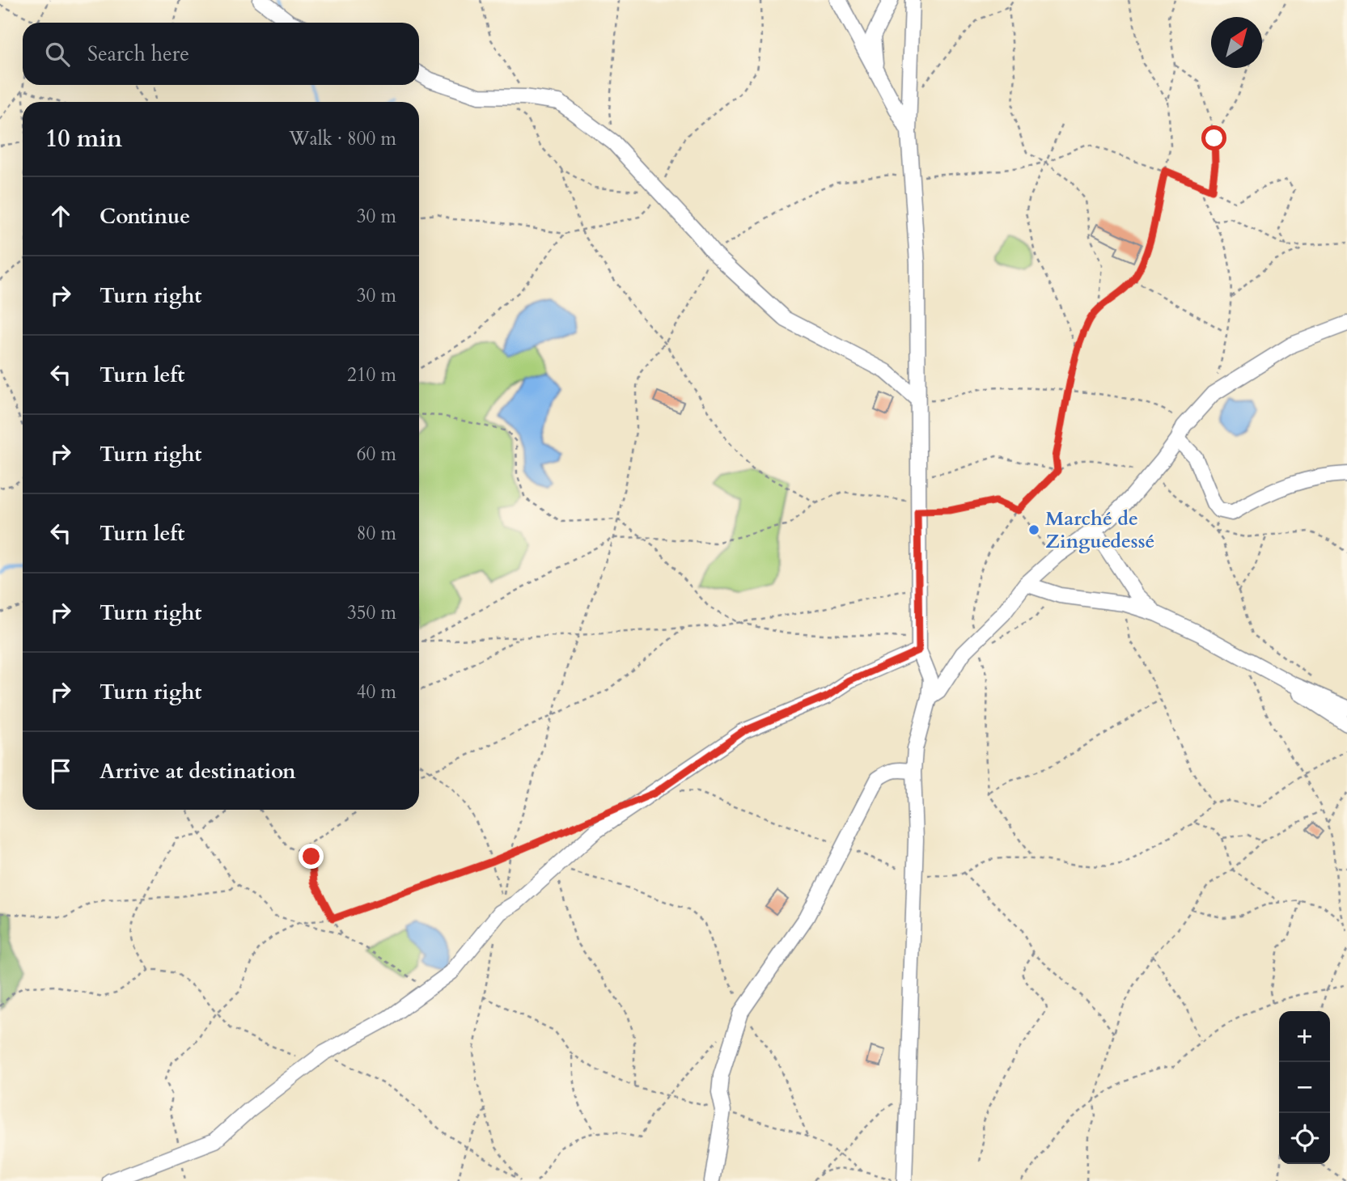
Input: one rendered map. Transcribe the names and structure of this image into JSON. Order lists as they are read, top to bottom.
{
  "places": ["Marché de Zinguedessé"],
  "north": "top right",
  "page": {
    "search": "Search here",
    "heading": ["10 min", "Walk · 800 m"],
    "list": [
      ["Continue", "30 m"],
      ["Turn right", "30 m"],
      ["Turn left", "210 m"],
      ["Turn right", "60 m"],
      ["Turn left", "80 m"],
      ["Turn right", "350 m"],
      ["Turn right", "40 m"],
      "Arrive at destination"
    ],
    "map_buttons": ["+", "−"]
  }
}
